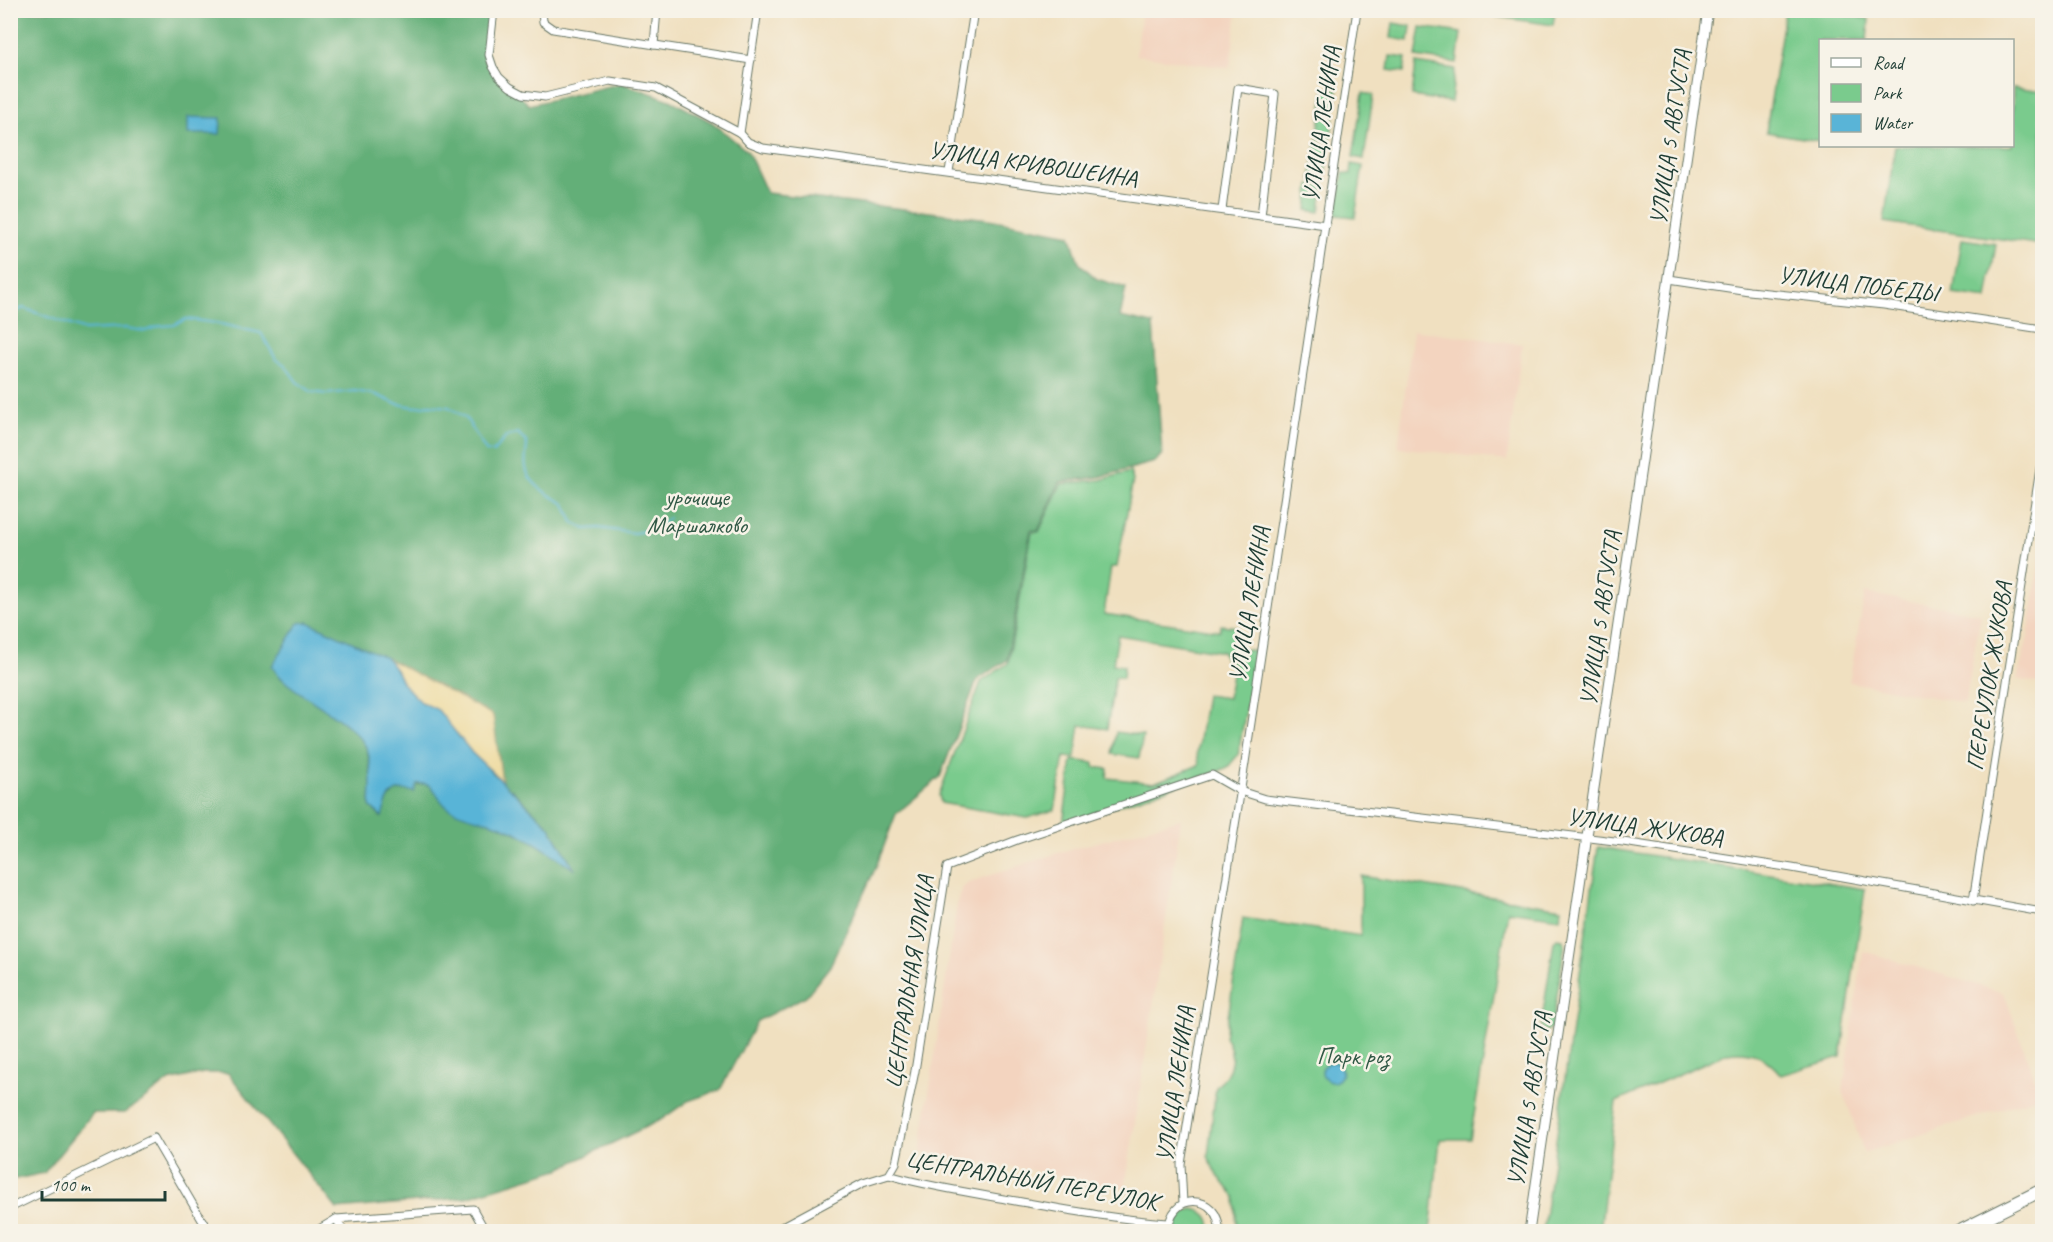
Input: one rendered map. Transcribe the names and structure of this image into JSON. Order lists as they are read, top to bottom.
{
  "streets": {
    "street": [
      "УЛИЦА ЛЕНИНА",
      "УЛИЦА 5 АВГУСТА",
      "УЛИЦА КРИВОШЕИНА",
      "УЛИЦА ПОБЕДЫ",
      "ПЕРЕУЛОК ЖУКОВА",
      "УЛИЦА ЖУКОВА",
      "ЦЕНТРАЛЬНАЯ УЛИЦА",
      "ЦЕНТРАЛЬНЫЙ ПЕРЕУЛОК"
    ]
  },
  "crossings": [
    ["УЛИЦА ЛЕНИНА", "УЛИЦА КРИВОШЕИНА"],
    ["УЛИЦА ЛЕНИНА", "УЛИЦА ЖУКОВА"],
    ["УЛИЦА ЛЕНИНА", "ЦЕНТРАЛЬНАЯ УЛИЦА"],
    ["УЛИЦА 5 АВГУСТА", "УЛИЦА ПОБЕДЫ"],
    ["УЛИЦА 5 АВГУСТА", "УЛИЦА ЖУКОВА"],
    ["ПЕРЕУЛОК ЖУКОВА", "УЛИЦА ЖУКОВА"],
    ["УЛИЦА ЖУКОВА", "ЦЕНТРАЛЬНАЯ УЛИЦА"],
    ["ЦЕНТРАЛЬНАЯ УЛИЦА", "ЦЕНТРАЛЬНЫЙ ПЕРЕУЛОК"]
  ],
  "parks": ["урочище Маршалково", "Парк роз"],
  "legend": ["Road", "Park", "Water"],
  "scale_bar": "100 m"
}
